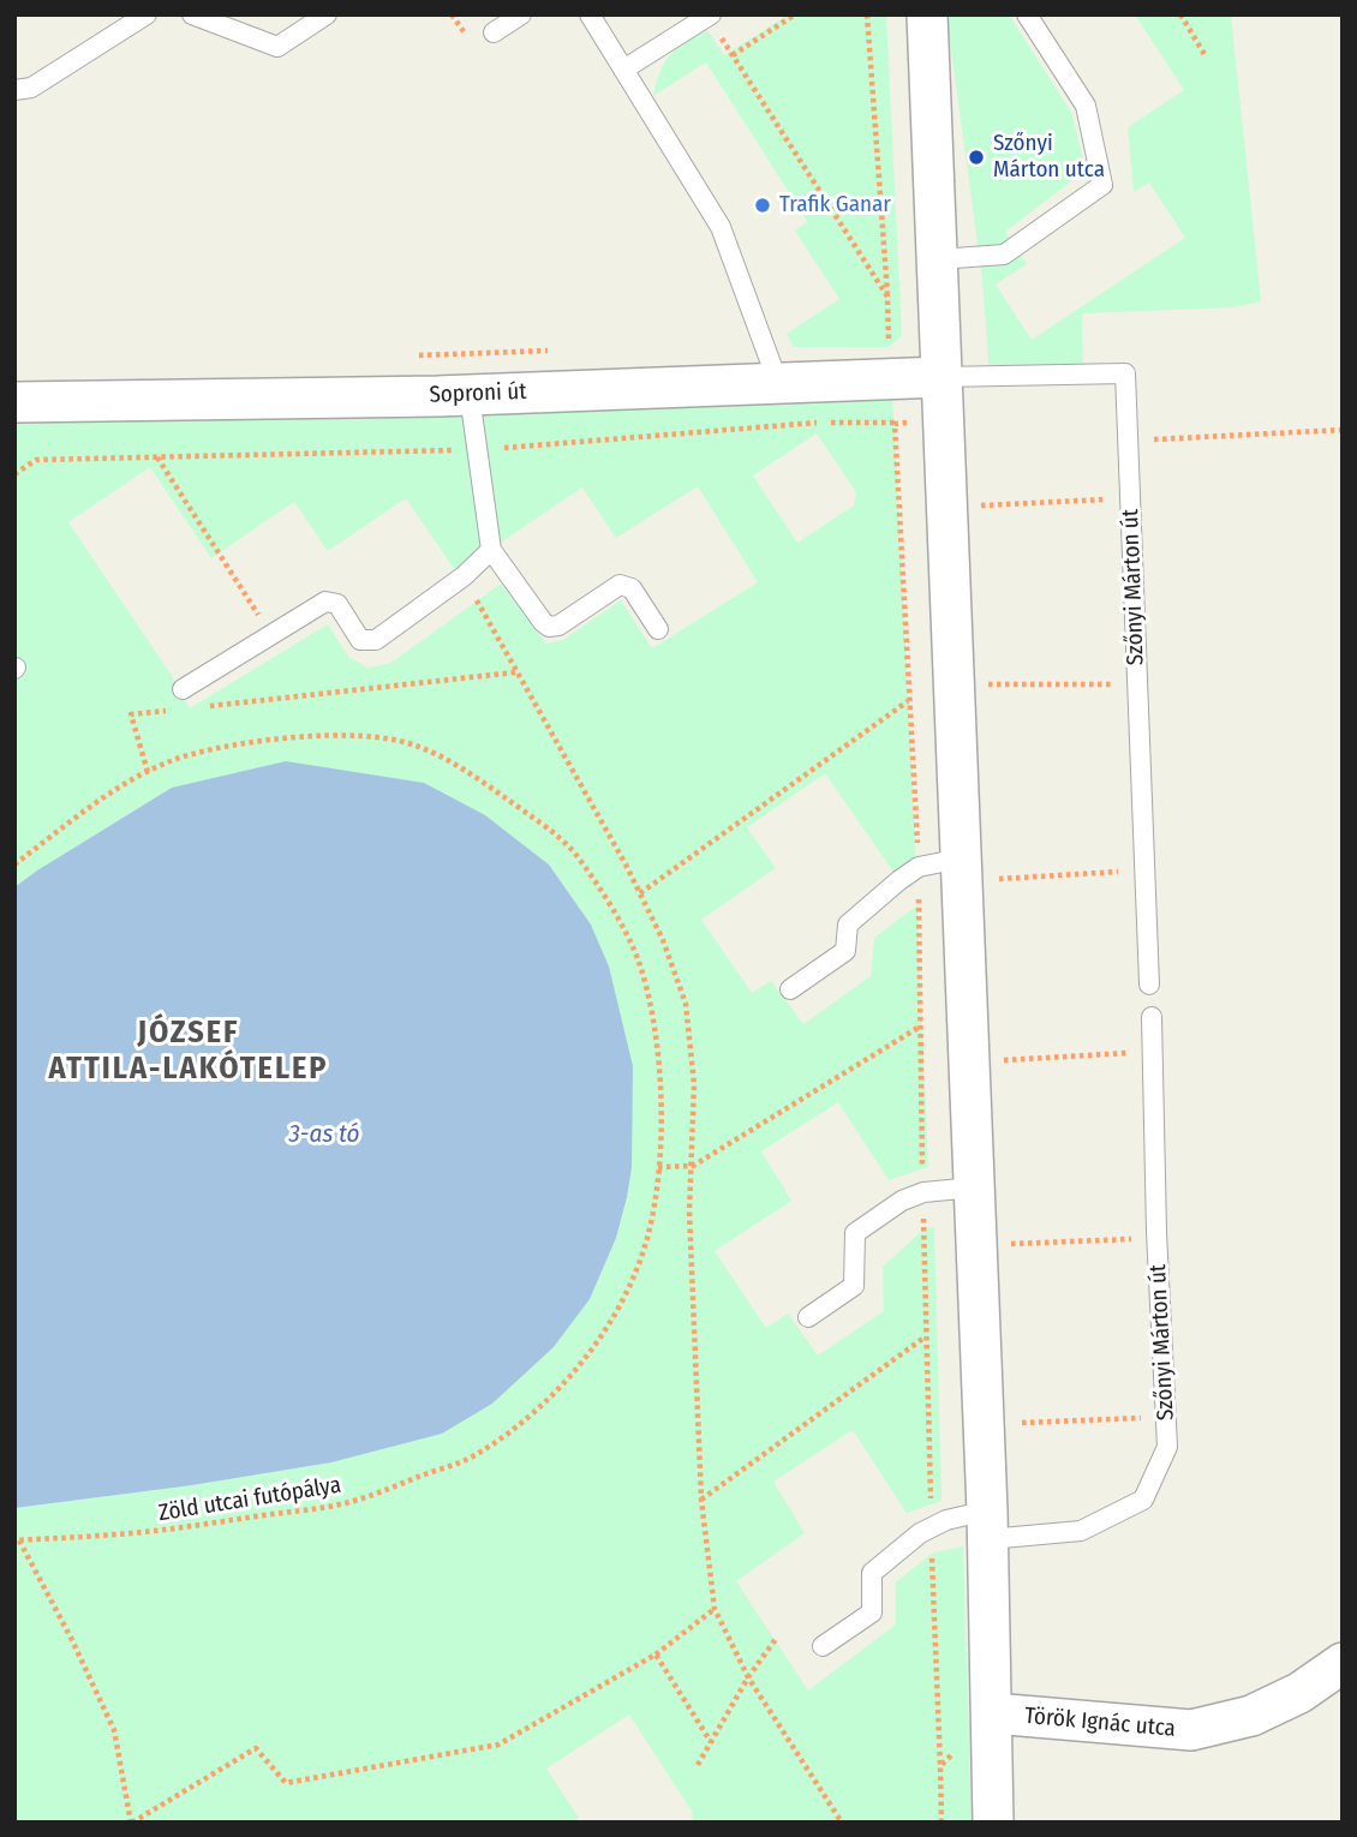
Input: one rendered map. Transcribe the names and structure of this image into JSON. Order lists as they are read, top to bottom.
{
  "streets": {
    "street": ["Soproni út", "Török Ignác utca"],
    "lane": ["Szőnyi Márton út"],
    "path": ["Zöld utcai futópálya"]
  },
  "crossings": [
    ["Soproni út", "Szőnyi Márton út"]
  ],
  "districts": ["JÓZSEF ATTILA-LAKÓTELEP"],
  "water": ["3-as tó"],
  "places": ["Szőnyi Márton utca", "Trafik Ganar"]
}
